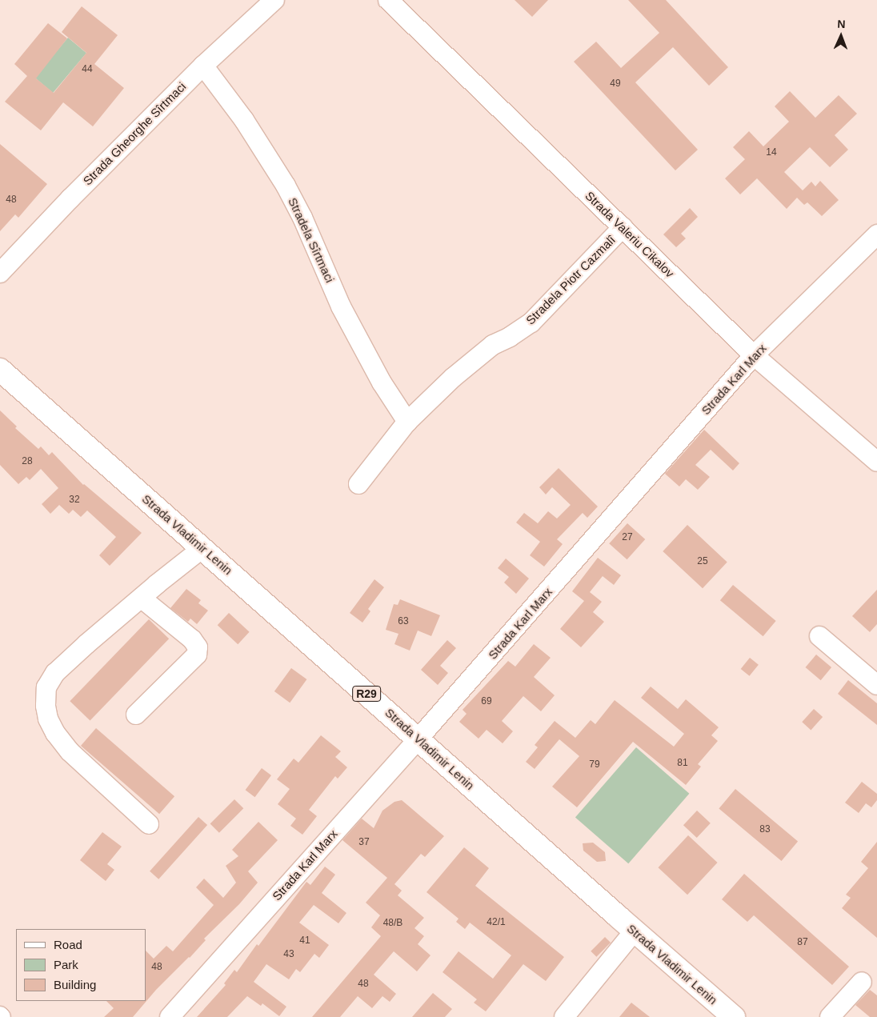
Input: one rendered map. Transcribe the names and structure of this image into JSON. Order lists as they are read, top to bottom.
{
  "streets": {
    "main road": ["Strada Vladimir Lenin", "R29"],
    "street": [
      "Strada Gheorghe Sîrtmaci",
      "Strada Valeriu Cikalov",
      "Stradela Sîrtmaci",
      "Stradela Piotr Cazmalî",
      "Strada Karl Marx"
    ]
  },
  "crossings": [
    ["Strada Gheorghe Sîrtmaci", "Stradela Sîrtmaci"],
    ["Strada Valeriu Cikalov", "Stradela Piotr Cazmalî"],
    ["Strada Valeriu Cikalov", "Strada Karl Marx"],
    ["Stradela Sîrtmaci", "Stradela Piotr Cazmalî"],
    ["Strada Karl Marx", "Strada Vladimir Lenin"]
  ],
  "house_numbers": [
    "44",
    "49",
    "14",
    "48",
    "28",
    "32",
    "27",
    "25",
    "63",
    "69",
    "81",
    "79",
    "83",
    "37",
    "42/1",
    "48/B",
    "41",
    "87",
    "43",
    "48",
    "48"
  ],
  "legend": ["Road", "Park", "Building"],
  "north": "top"
}
